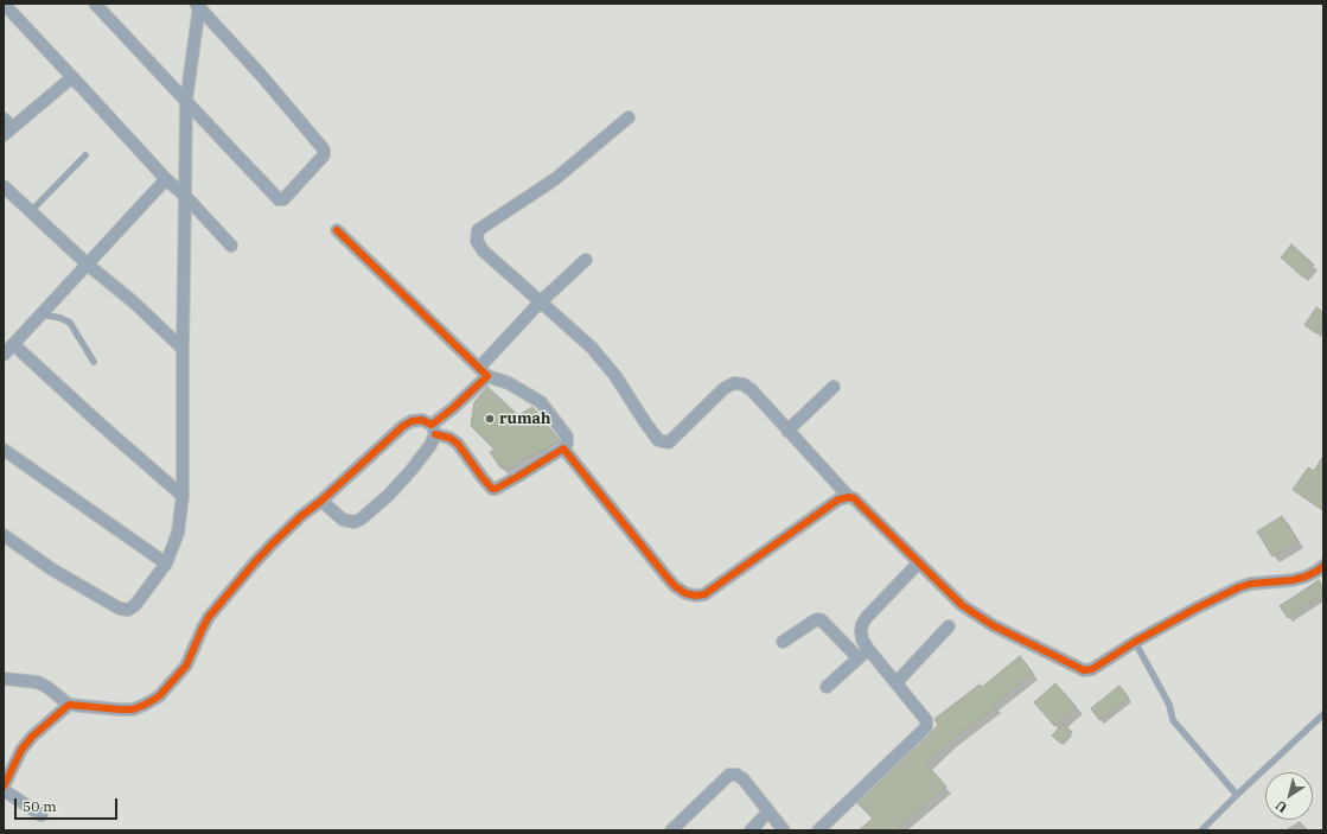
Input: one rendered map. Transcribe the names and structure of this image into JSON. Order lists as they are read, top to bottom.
{
  "places": ["rumah"],
  "scale_bar": "50 m",
  "north": "bottom left"
}
